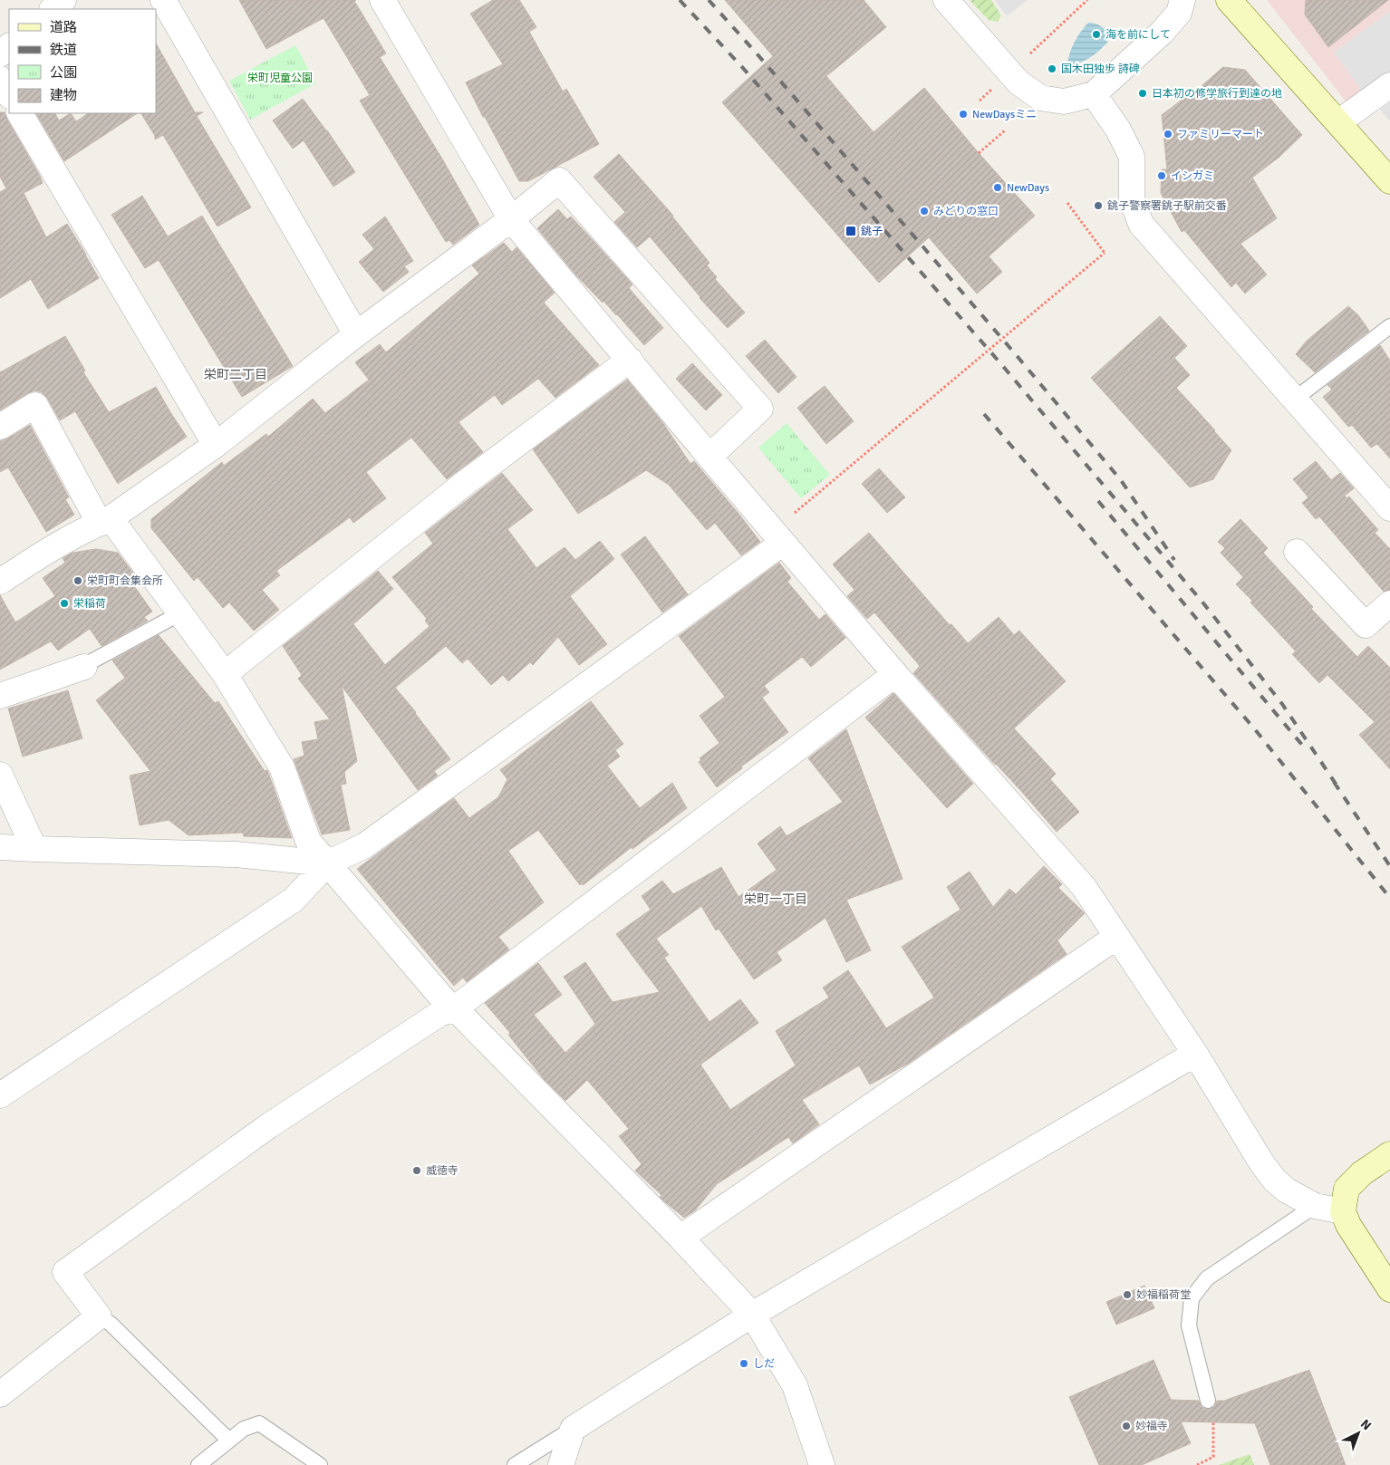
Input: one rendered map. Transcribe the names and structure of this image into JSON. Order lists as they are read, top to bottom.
{
  "districts": ["栄町二丁目", "栄町一丁目"],
  "parks": ["栄町児童公園"],
  "places": {
    "other": [
      "海を前にして",
      "国木田独歩 詩碑",
      "日本初の修学旅行到達の地",
      "NewDaysミニ",
      "ファミリーマート",
      "イシガミ",
      "NewDays",
      "銚子警察署銚子駅前交番",
      "みどりの窓口",
      "栄町町会集会所",
      "栄稲荷",
      "威徳寺",
      "妙福稲荷堂",
      "しだ",
      "妙福寺"
    ],
    "transit": ["銚子"]
  },
  "legend": [
    "道路",
    "鉄道",
    "公園",
    "建物"
  ],
  "north": "top right"
}
